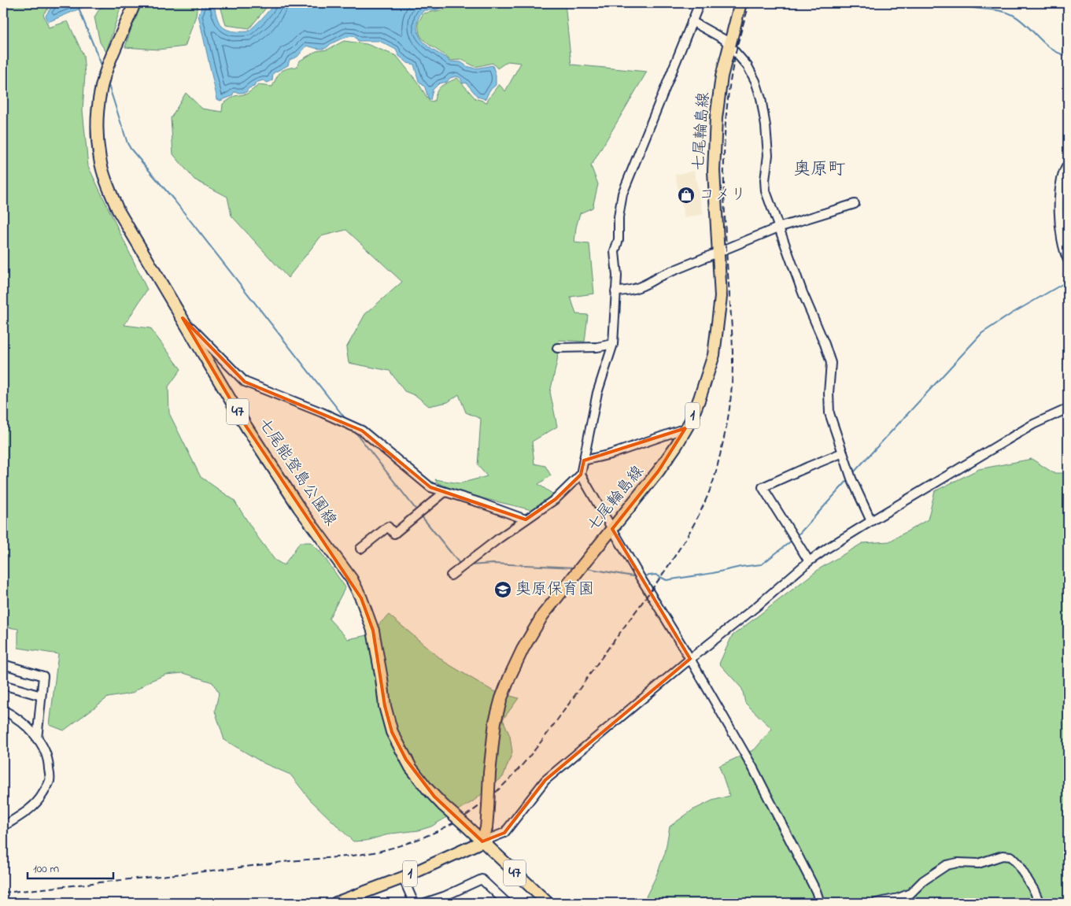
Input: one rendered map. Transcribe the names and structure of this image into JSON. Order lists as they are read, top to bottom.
{
  "streets": {
    "main road": [
      "七尾輪島線",
      "47",
      "1",
      "七尾能登島公園線"
    ]
  },
  "crossings": [
    ["七尾輪島線", "1"],
    ["七尾輪島線", "七尾能登島公園線"],
    ["1", "七尾能登島公園線"]
  ],
  "districts": ["奥原町"],
  "places": {
    "shop": ["コメリ"],
    "school or university": ["奥原保育園"]
  },
  "scale_bar": "100 m"
}
